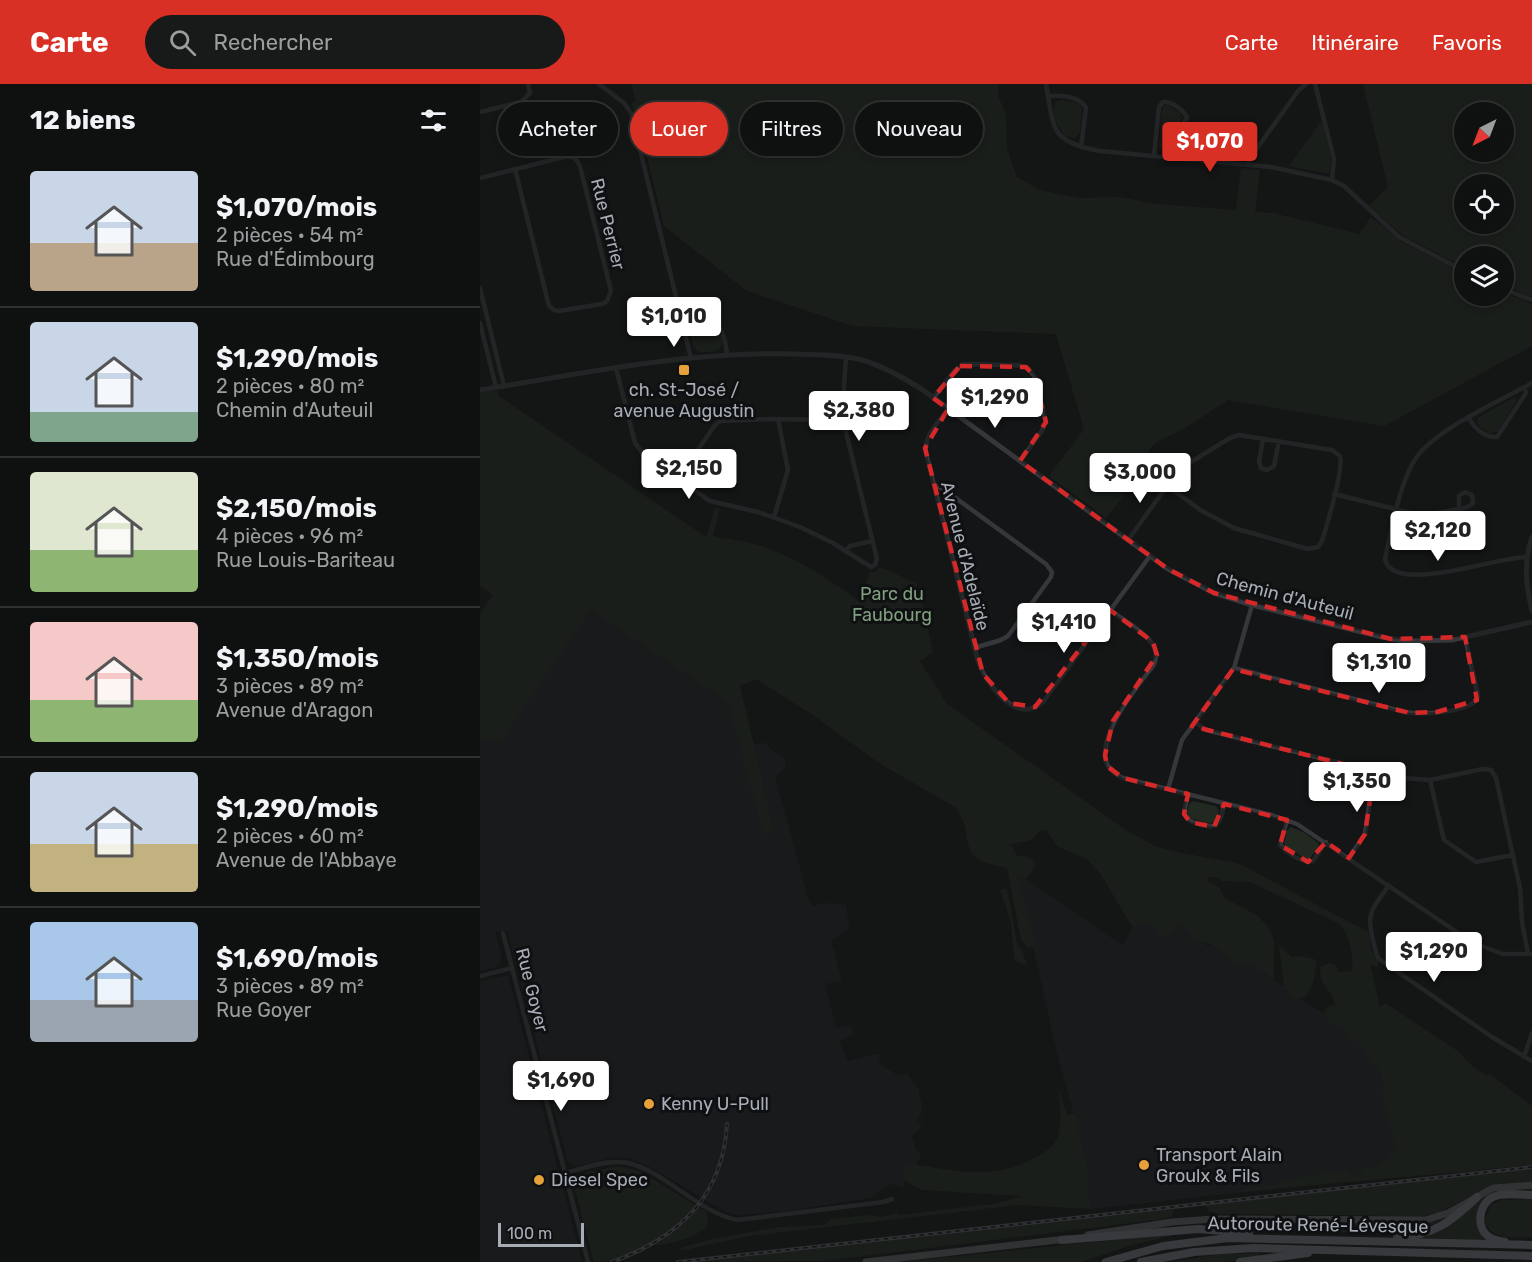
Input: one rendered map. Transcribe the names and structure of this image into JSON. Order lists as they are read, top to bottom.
{
  "streets": {
    "highway": ["Autoroute René-Lévesque"],
    "street": [
      "Rue Perrier",
      "Avenue d'Adelaïde",
      "Chemin d'Auteuil",
      "Rue Goyer"
    ]
  },
  "crossings": [
    ["Avenue d'Adelaïde", "Chemin d'Auteuil"]
  ],
  "parks": ["Parc du Faubourg"],
  "places": {
    "transit": ["ch. St-José / avenue Augustin"],
    "other": ["Kenny U-Pull", "Transport Alain Groulx & Fils", "Diesel Spec"]
  },
  "scale_bar": "100 m",
  "north": "bottom left",
  "page": {
    "header": "Carte",
    "search": "Rechercher",
    "nav": ["Carte", "Itinéraire", "Favoris"],
    "heading": "12 biens",
    "chip": [
      "Acheter",
      "Louer",
      "Filtres",
      "Nouveau"
    ],
    "price": [
      "$1,070",
      "$1,010",
      "$1,290",
      "$2,380",
      "$2,150",
      "$3,000",
      "$2,120",
      "$1,410",
      "$1,310",
      "$1,350",
      "$1,290",
      "$1,690"
    ],
    "list": [
      {
        "name": "$1,070/mois",
        "note": "2 pièces · 54 m² · Rue d'Édimbourg"
      },
      {
        "name": "$1,290/mois",
        "note": "2 pièces · 80 m² · Chemin d'Auteuil"
      },
      {
        "name": "$2,150/mois",
        "note": "4 pièces · 96 m² · Rue Louis-Bariteau"
      },
      {
        "name": "$1,350/mois",
        "note": "3 pièces · 89 m² · Avenue d'Aragon"
      },
      {
        "name": "$1,290/mois",
        "note": "2 pièces · 60 m² · Avenue de l'Abbaye"
      },
      {
        "name": "$1,690/mois",
        "note": "3 pièces · 89 m² · Rue Goyer"
      }
    ],
    "scale": "100 m"
  }
}
